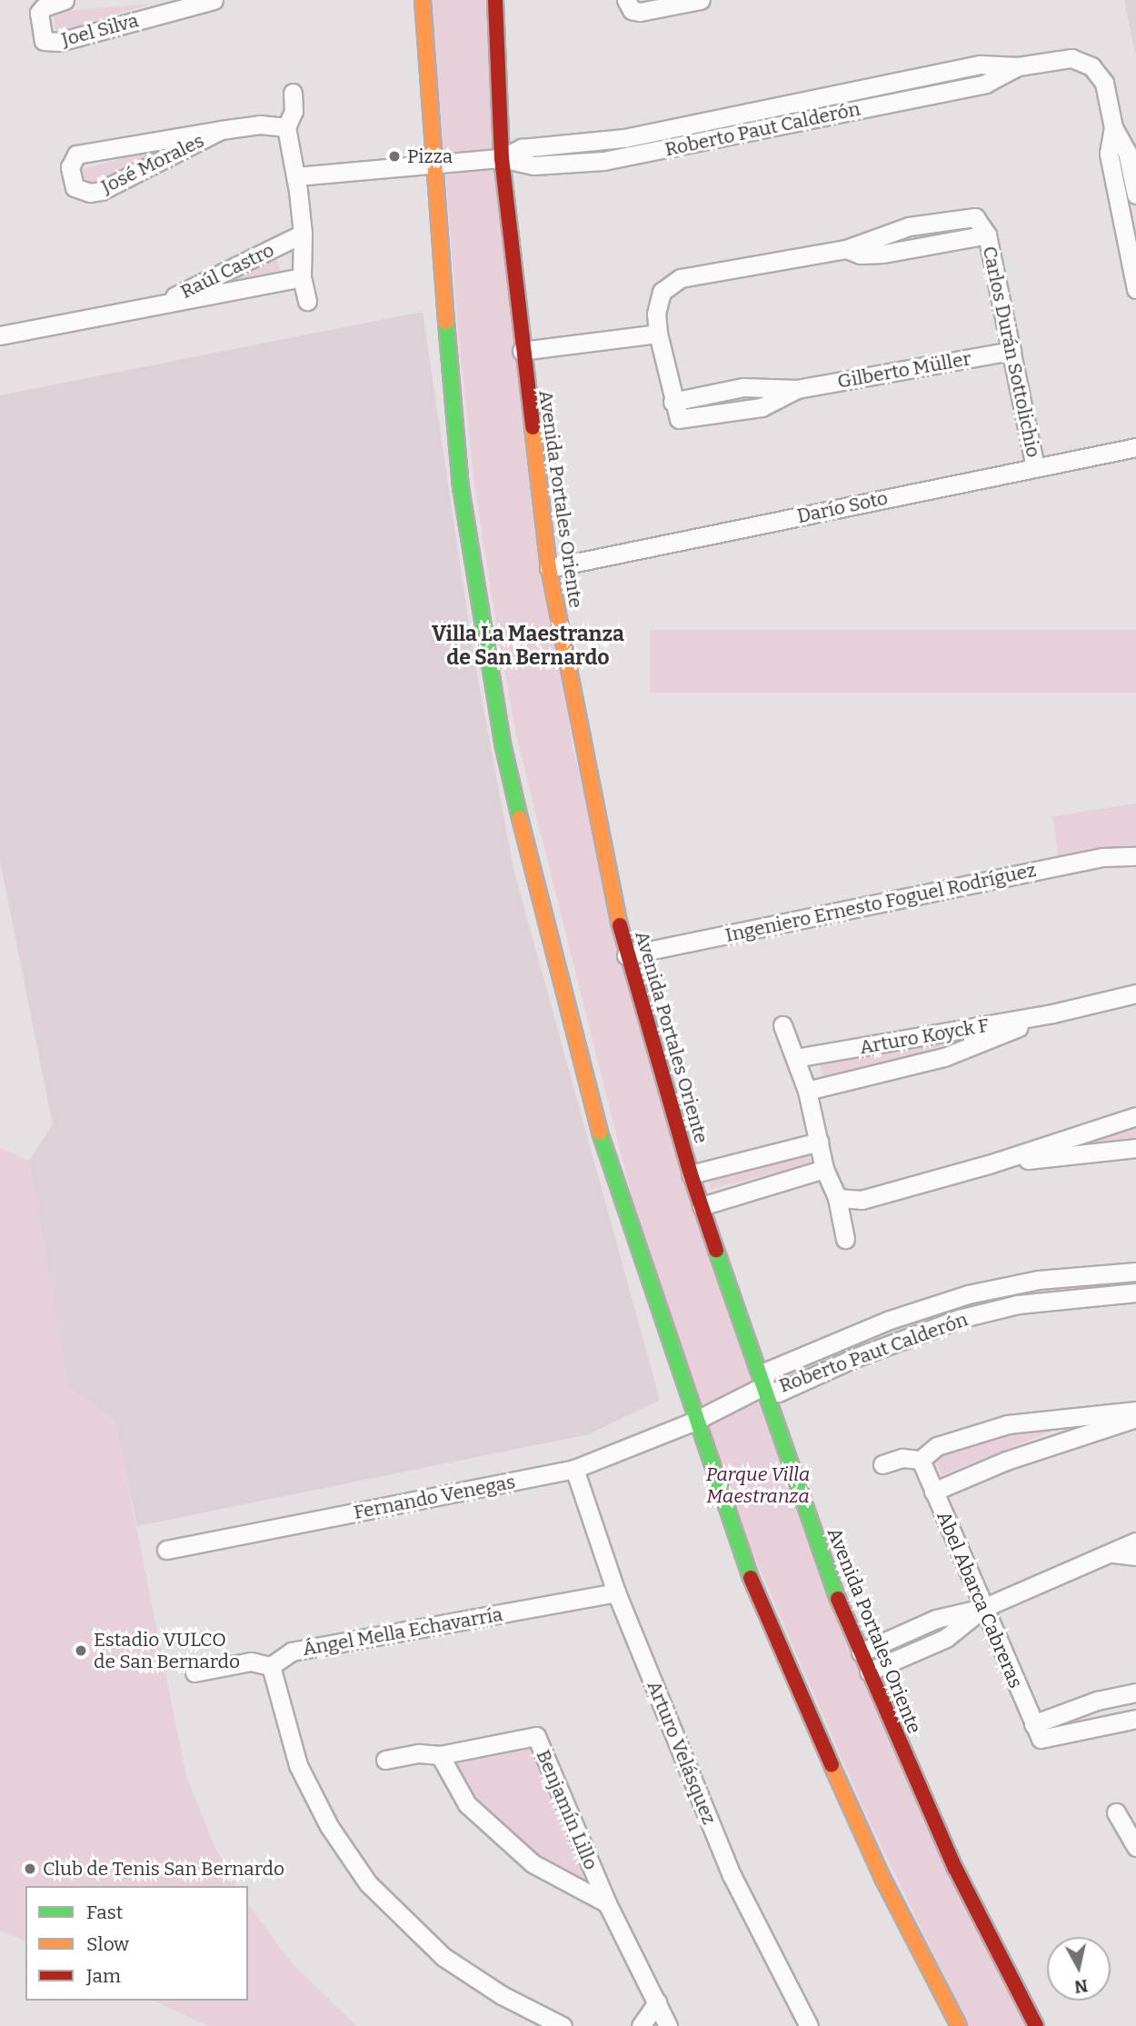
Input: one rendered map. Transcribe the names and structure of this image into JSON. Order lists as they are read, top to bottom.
{
  "streets": {
    "street": [
      "Joel Silva",
      "Roberto Paut Calderón",
      "José Morales",
      "Raúl Castro",
      "Carlos Durán Sottolichio",
      "Gilberto Müller",
      "Avenida Portales Oriente",
      "Darío Soto",
      "Ingeniero Ernesto Foguel Rodríguez",
      "Arturo Koyck F",
      "Fernando Venegas",
      "Abel Abarca Cabreras",
      "Ángel Mella Echavarría",
      "Arturo Velásquez",
      "Benjamín Lillo"
    ]
  },
  "crossings": [
    ["Roberto Paut Calderón", "Avenida Portales Oriente"],
    ["Roberto Paut Calderón", "Fernando Venegas"],
    ["Carlos Durán Sottolichio", "Gilberto Müller"],
    ["Carlos Durán Sottolichio", "Darío Soto"],
    ["Avenida Portales Oriente", "Darío Soto"],
    ["Avenida Portales Oriente", "Ingeniero Ernesto Foguel Rodríguez"],
    ["Fernando Venegas", "Arturo Velásquez"],
    ["Ángel Mella Echavarría", "Arturo Velásquez"]
  ],
  "districts": ["Villa La Maestranza de San Bernardo"],
  "parks": ["Parque Villa Maestranza"],
  "places": ["Pizza", "Estadio VULCO de San Bernardo", "Club de Tenis San Bernardo"],
  "legend": ["Fast", "Slow", "Jam"],
  "north": "bottom"
}
